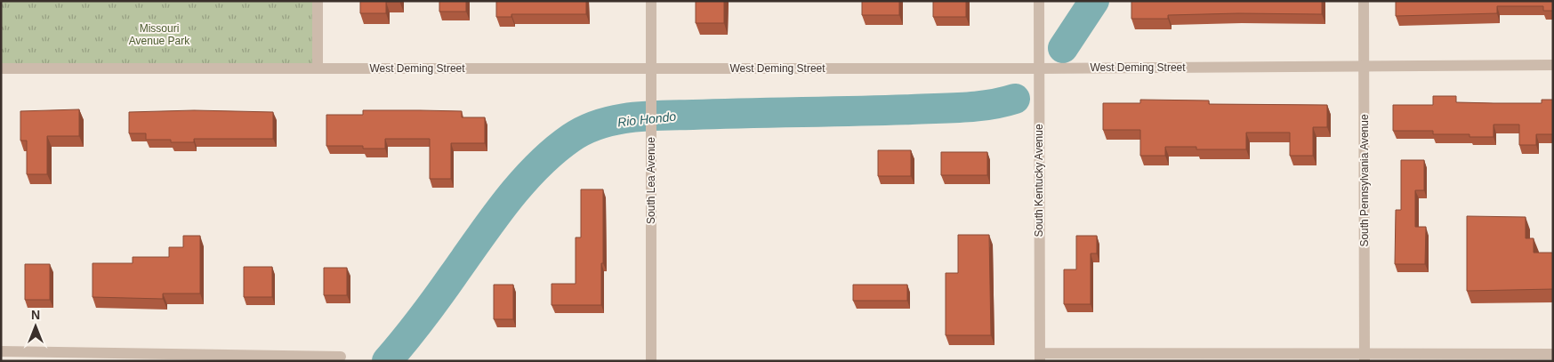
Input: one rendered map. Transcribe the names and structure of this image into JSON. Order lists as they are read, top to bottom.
{
  "streets": {
    "street": [
      "West Deming Street",
      "South Lea Avenue",
      "South Kentucky Avenue",
      "South Pennsylvania Avenue"
    ]
  },
  "crossings": [
    ["West Deming Street", "South Lea Avenue"],
    ["West Deming Street", "South Kentucky Avenue"],
    ["West Deming Street", "South Pennsylvania Avenue"]
  ],
  "water": ["Rio Hondo"],
  "parks": ["Missouri Avenue Park"],
  "north": "top"
}
